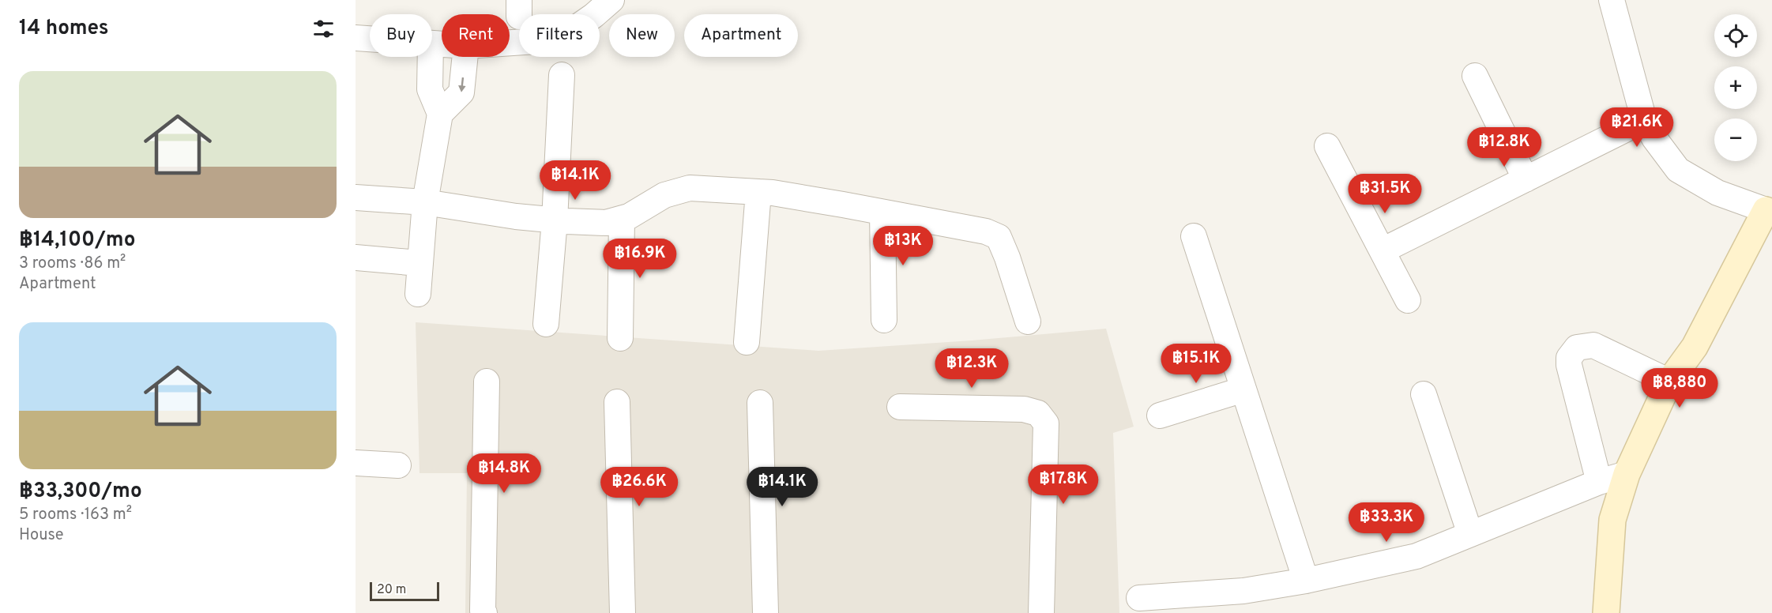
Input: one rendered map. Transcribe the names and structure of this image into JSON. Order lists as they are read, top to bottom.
{
  "scale_bar": "20 m",
  "page": {
    "heading": "14 homes",
    "map_buttons": ["+", "−"],
    "chip": [
      "Buy",
      "Rent",
      "Filters",
      "New",
      "Apartment"
    ],
    "list": [
      {
        "name": "฿14,100/mo",
        "note": "3 rooms · 86 m² · Apartment"
      },
      {
        "name": "฿33,300/mo",
        "note": "5 rooms · 163 m² · House"
      }
    ],
    "price": [
      "฿21.6K",
      "฿12.8K",
      "฿14.1K",
      "฿31.5K",
      "฿13K",
      "฿16.9K",
      "฿15.1K",
      "฿12.3K",
      "฿8,880",
      "฿14.8K",
      "฿17.8K",
      "฿26.6K",
      "฿14.1K",
      "฿33.3K"
    ],
    "scale": "20 m"
  }
}
